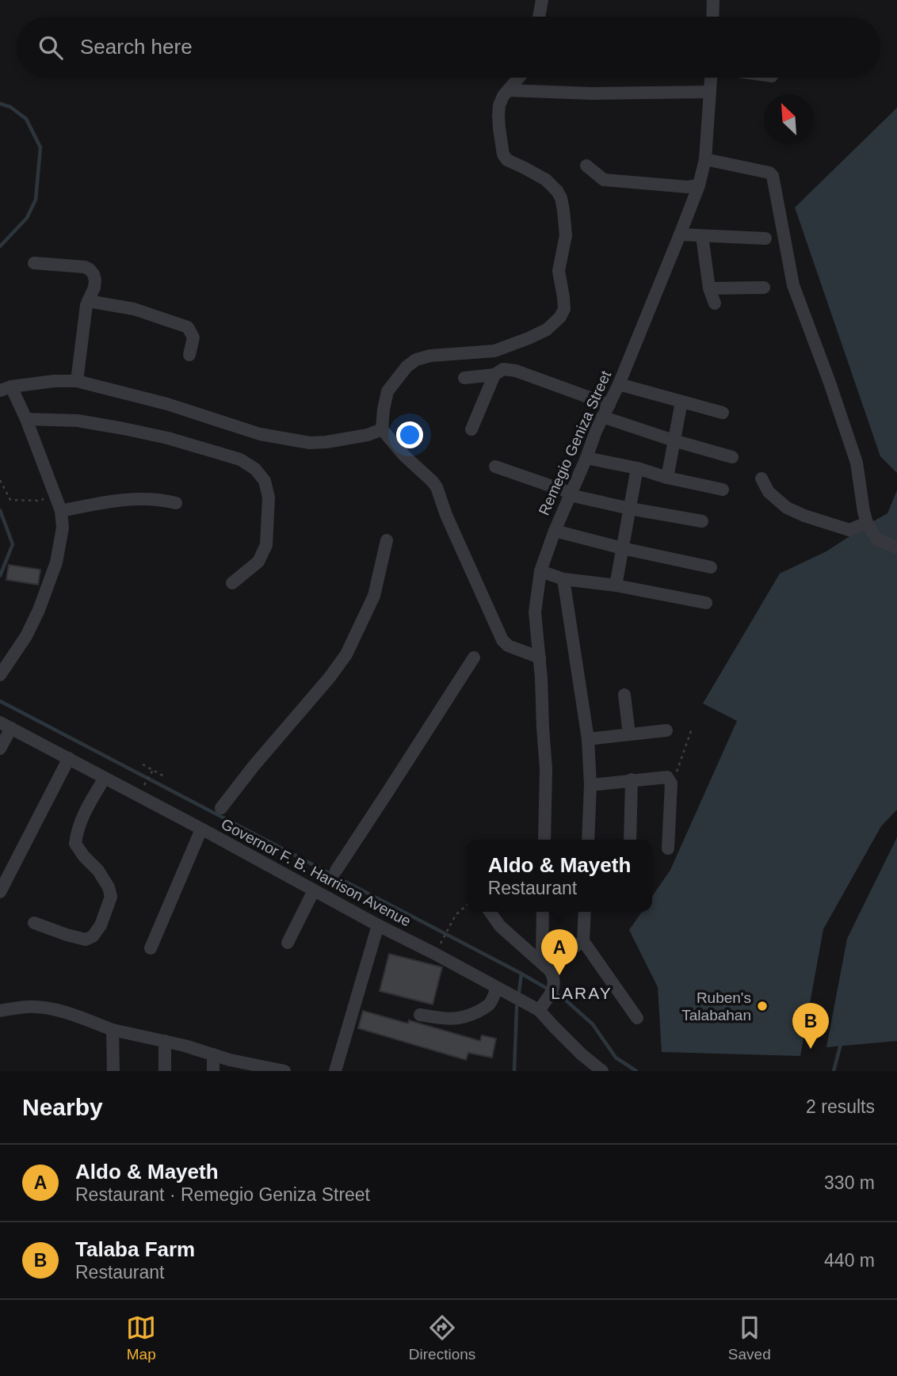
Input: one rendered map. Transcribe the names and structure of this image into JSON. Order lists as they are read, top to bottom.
{
  "streets": {
    "street": ["Remegio Geniza Street", "Governor F. B. Harrison Avenue"]
  },
  "districts": ["LARAY"],
  "places": ["Ruben's Talabahan"],
  "north": "top left",
  "page": {
    "search": "Search here",
    "popup": ["Aldo & Mayeth", "Restaurant"],
    "pins": ["A", "B"],
    "heading": ["Nearby", "2 results"],
    "list": [
      {
        "mark": "A",
        "name": "Aldo & Mayeth",
        "note": "Restaurant · Remegio Geniza Street",
        "value": "330 m"
      },
      {
        "mark": "B",
        "name": "Talaba Farm",
        "note": "Restaurant",
        "value": "440 m"
      }
    ],
    "nav": ["Map", "Directions", "Saved"]
  }
}
